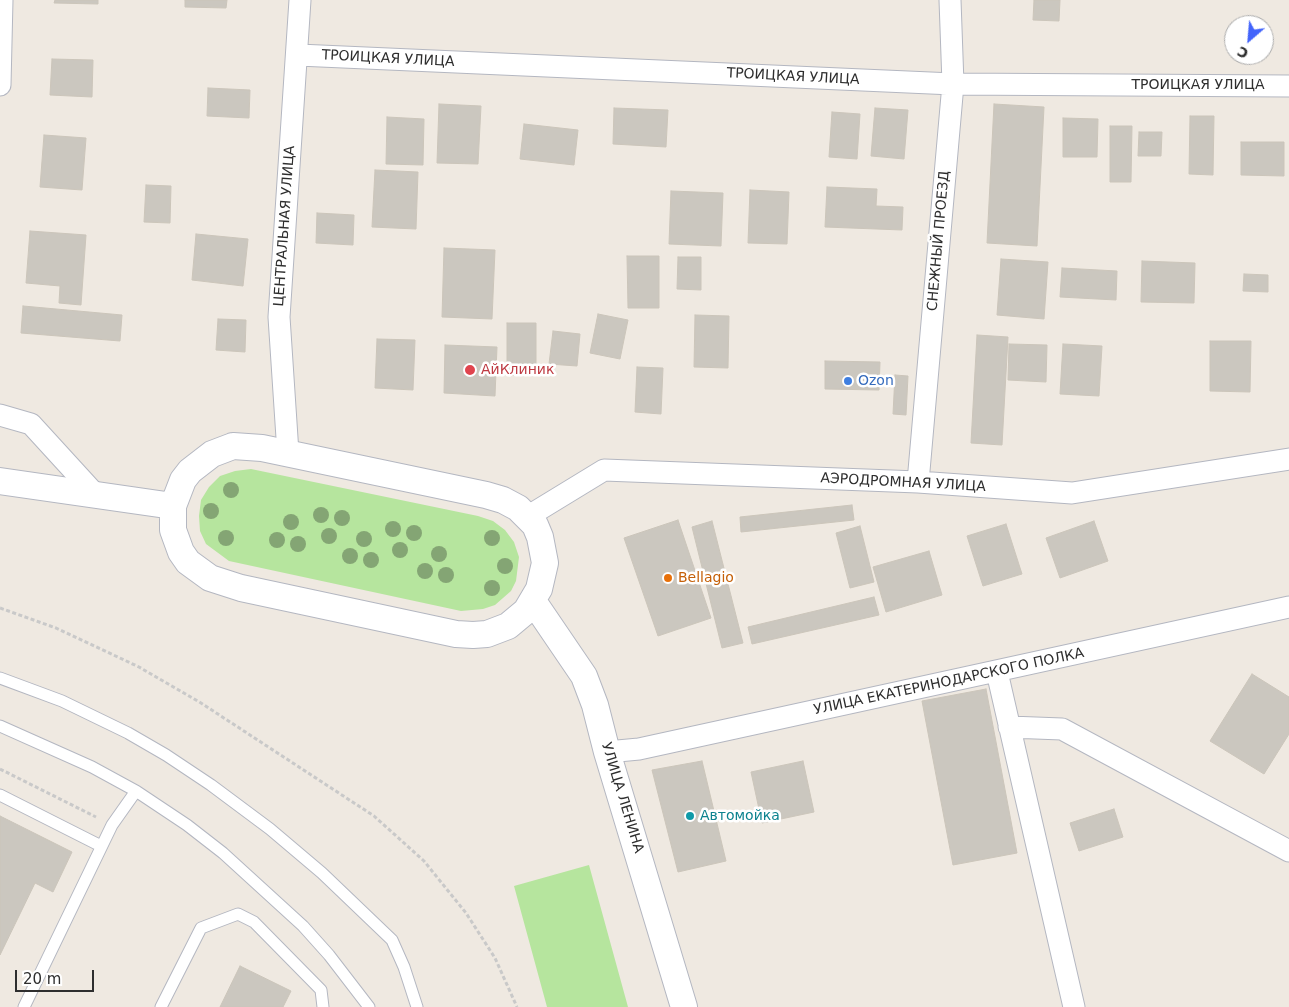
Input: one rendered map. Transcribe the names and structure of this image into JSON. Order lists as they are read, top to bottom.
{
  "streets": {
    "street": [
      "ТРОИЦКАЯ УЛИЦА",
      "ЦЕНТРАЛЬНАЯ УЛИЦА",
      "СНЕЖНЫЙ ПРОЕЗД",
      "АЭРОДРОМНАЯ УЛИЦА",
      "УЛИЦА ЕКАТЕРИНОДАРСКОГО ПОЛКА",
      "УЛИЦА ЛЕНИНА"
    ]
  },
  "crossings": [
    ["ТРОИЦКАЯ УЛИЦА", "ЦЕНТРАЛЬНАЯ УЛИЦА"],
    ["ТРОИЦКАЯ УЛИЦА", "СНЕЖНЫЙ ПРОЕЗД"],
    ["СНЕЖНЫЙ ПРОЕЗД", "АЭРОДРОМНАЯ УЛИЦА"],
    ["УЛИЦА ЕКАТЕРИНОДАРСКОГО ПОЛКА", "УЛИЦА ЛЕНИНА"]
  ],
  "places": [
    "АйКлиник",
    "Ozon",
    "Bellagio",
    "Автомойка"
  ],
  "scale_bar": "20 m",
  "north": "bottom left"
}
